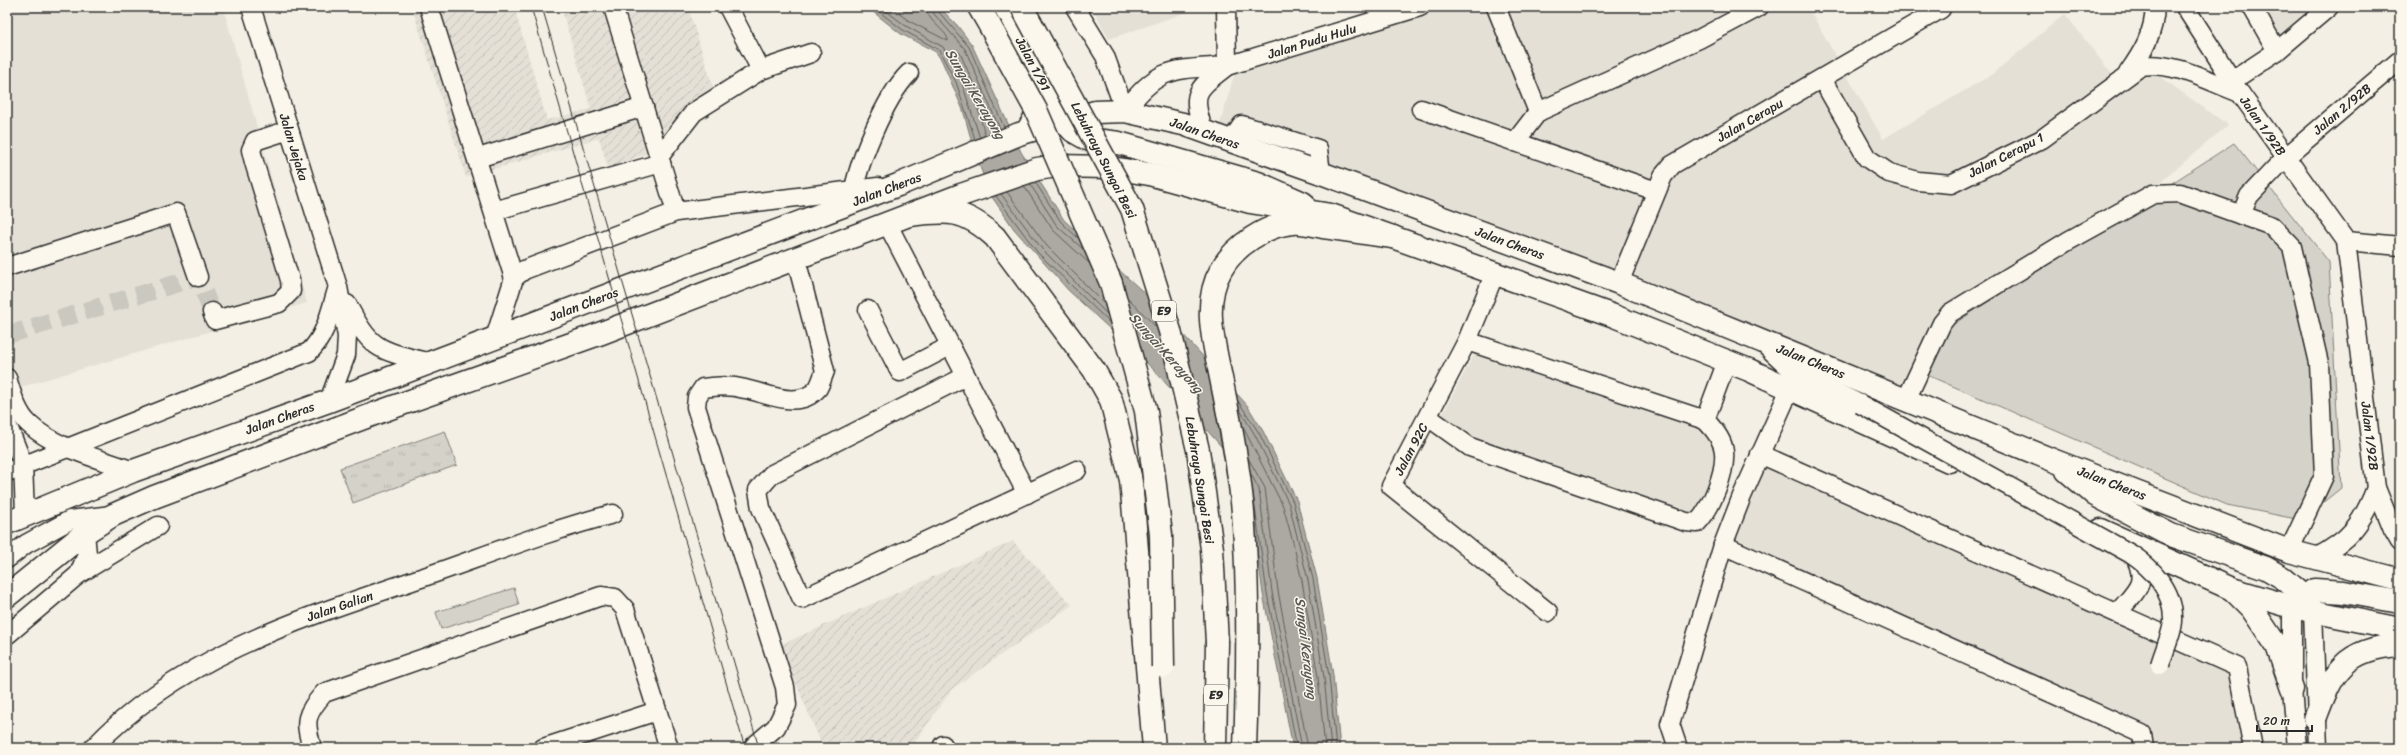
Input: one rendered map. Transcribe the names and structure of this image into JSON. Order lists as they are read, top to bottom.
{
  "streets": {
    "main road": ["Jalan Cheras", "Lebuhraya Sungai Besi", "E9"],
    "street": [
      "Jalan Pudu Hulu",
      "Jalan 1/91",
      "Jalan 2/92B",
      "Jalan Cerapu",
      "Jalan 1/92B",
      "Jalan Jejaka",
      "Jalan Cerapu 1",
      "Jalan 92C",
      "Jalan Galian"
    ]
  },
  "crossings": [
    ["Jalan Pudu Hulu", "Jalan Cheras"],
    ["Jalan 1/91", "Jalan Cheras"],
    ["Jalan 2/92B", "Jalan 1/92B"],
    ["Jalan Cerapu", "Jalan Cheras"],
    ["Jalan Cerapu", "Jalan Cerapu 1"],
    ["Jalan 1/92B", "Jalan Cheras"],
    ["Jalan 1/92B", "Jalan Cerapu 1"],
    ["Jalan Cheras", "Jalan Jejaka"]
  ],
  "water": ["Sungai Kerayong"],
  "scale_bar": "20 m"
}
